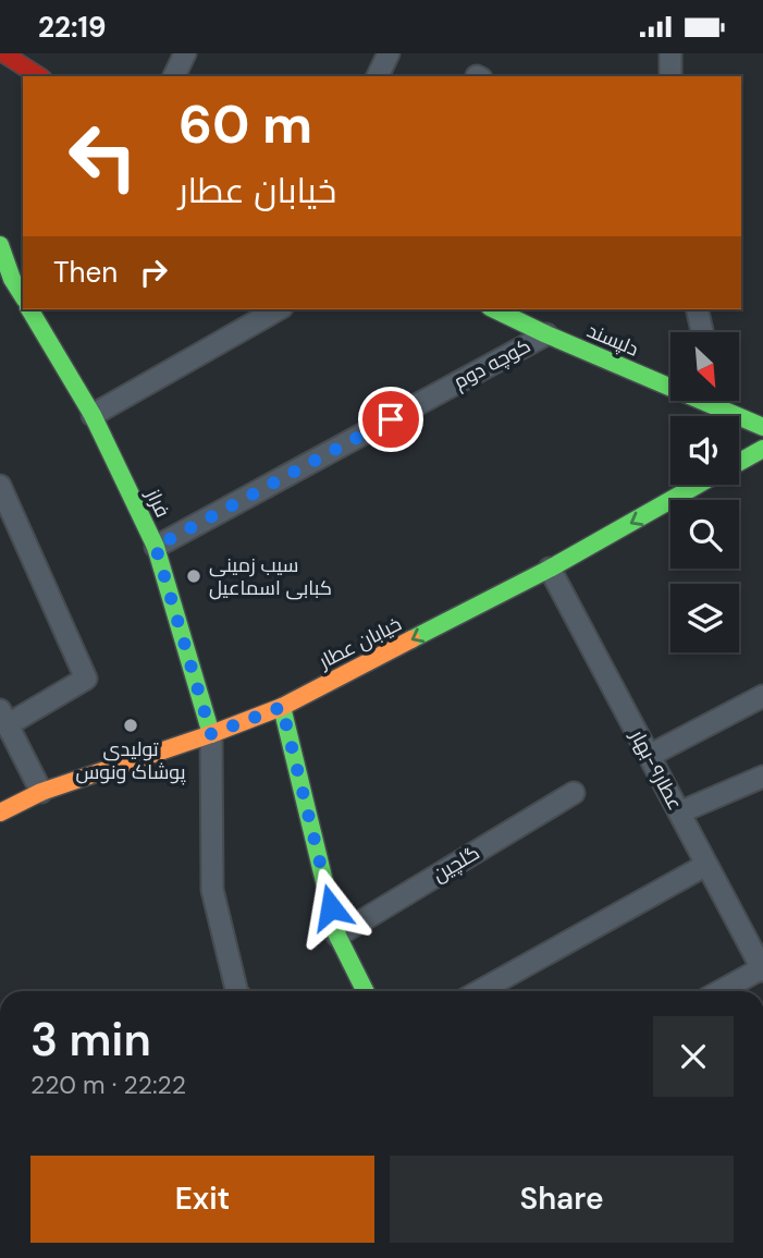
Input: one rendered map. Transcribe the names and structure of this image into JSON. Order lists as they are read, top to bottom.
{
  "streets": {
    "street": [
      "دلپسند",
      "کوچه دوم",
      "فراز",
      "خیابان عطار",
      "عطار۹-بهار",
      "گلچین"
    ]
  },
  "crossings": [
    ["دلپسند", "کوچه دوم"],
    ["کوچه دوم", "فراز"],
    ["فراز", "خیابان عطار"],
    ["خیابان عطار", "عطار۹-بهار"]
  ],
  "one_way": ["خیابان عطار"],
  "places": ["سیب زمینی کبابی اسماعیل", "تولیدی پوشاک ونوس"],
  "north": "bottom right",
  "page": {
    "status": "22:19",
    "turn": ["60 m", "خیابان عطار"],
    "then": "Then",
    "heading": ["3 min", "220 m · 22:22"],
    "buttons": ["Exit", "Share"]
  }
}
